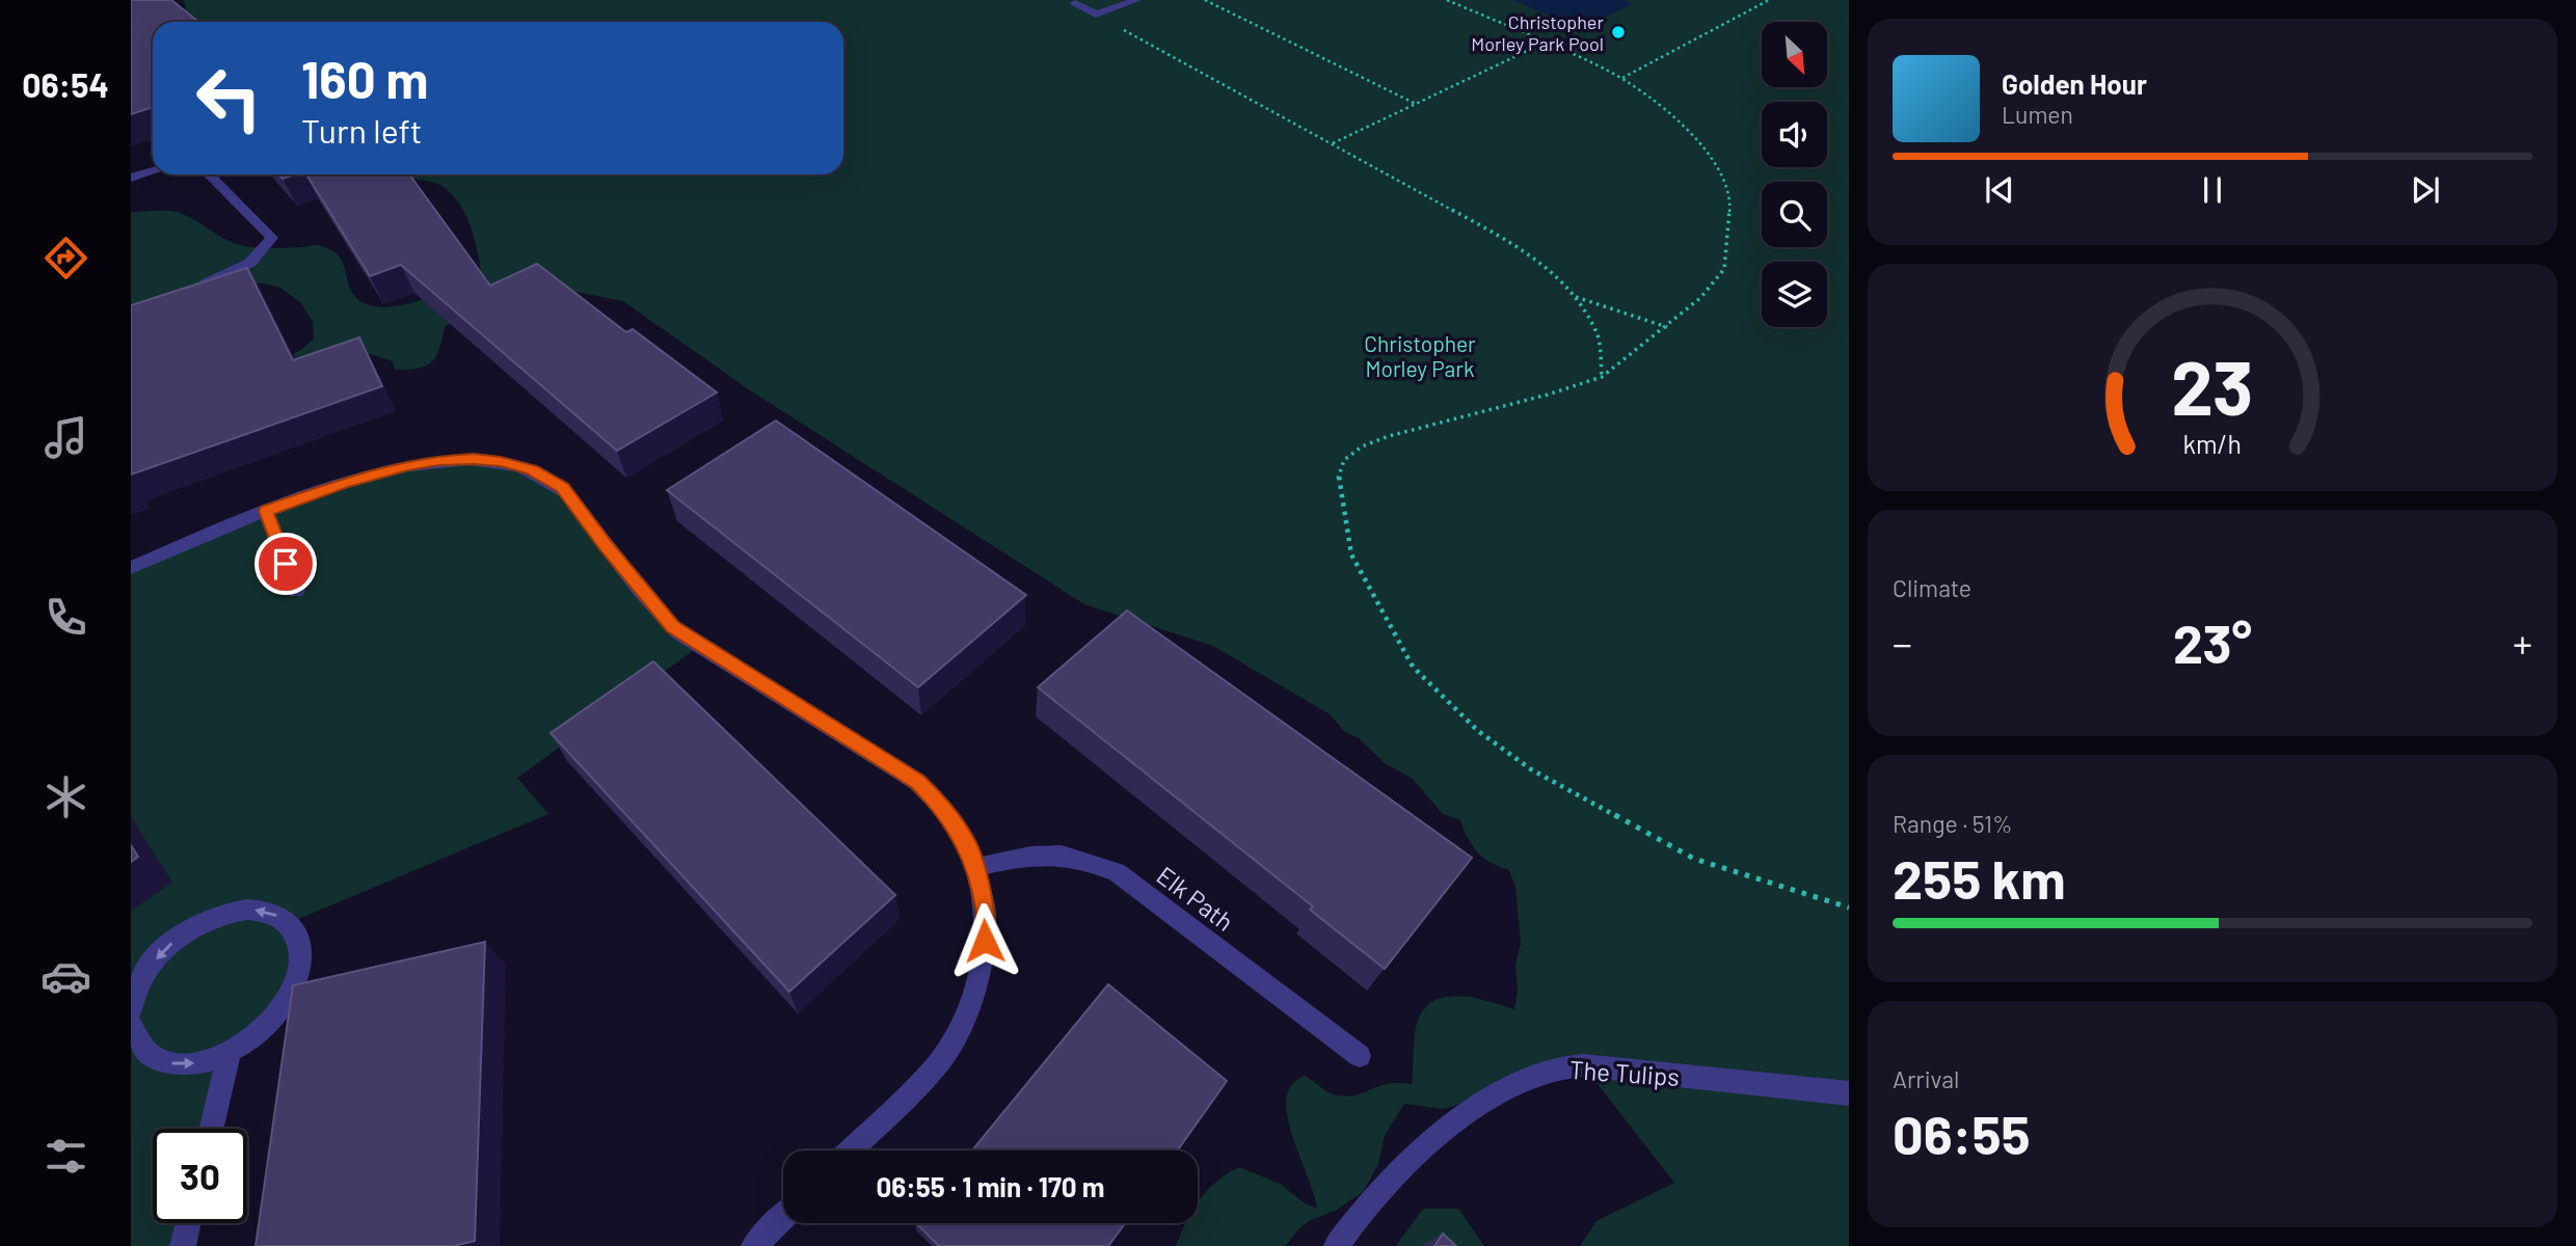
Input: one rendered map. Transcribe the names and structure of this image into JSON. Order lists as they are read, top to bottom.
{
  "streets": {
    "street": ["Elk Path", "The Tulips"]
  },
  "parks": ["Christopher Morley Park"],
  "places": ["Christopher Morley Park Pool"],
  "north": "bottom right",
  "page": {
    "tabs": "06:54",
    "turn": ["160 m", "Turn left"],
    "song": ["Golden Hour", "Lumen"],
    "tile": [
      "Climate",
      ["Range · 51%", "255 km"],
      ["Arrival", "06:55"]
    ],
    "heat": ["−", "23°", "+"],
    "limit": "30",
    "trip": "06:55 · 1 min · 170 m",
    "gauge": ["23", "km/h"]
  }
}
